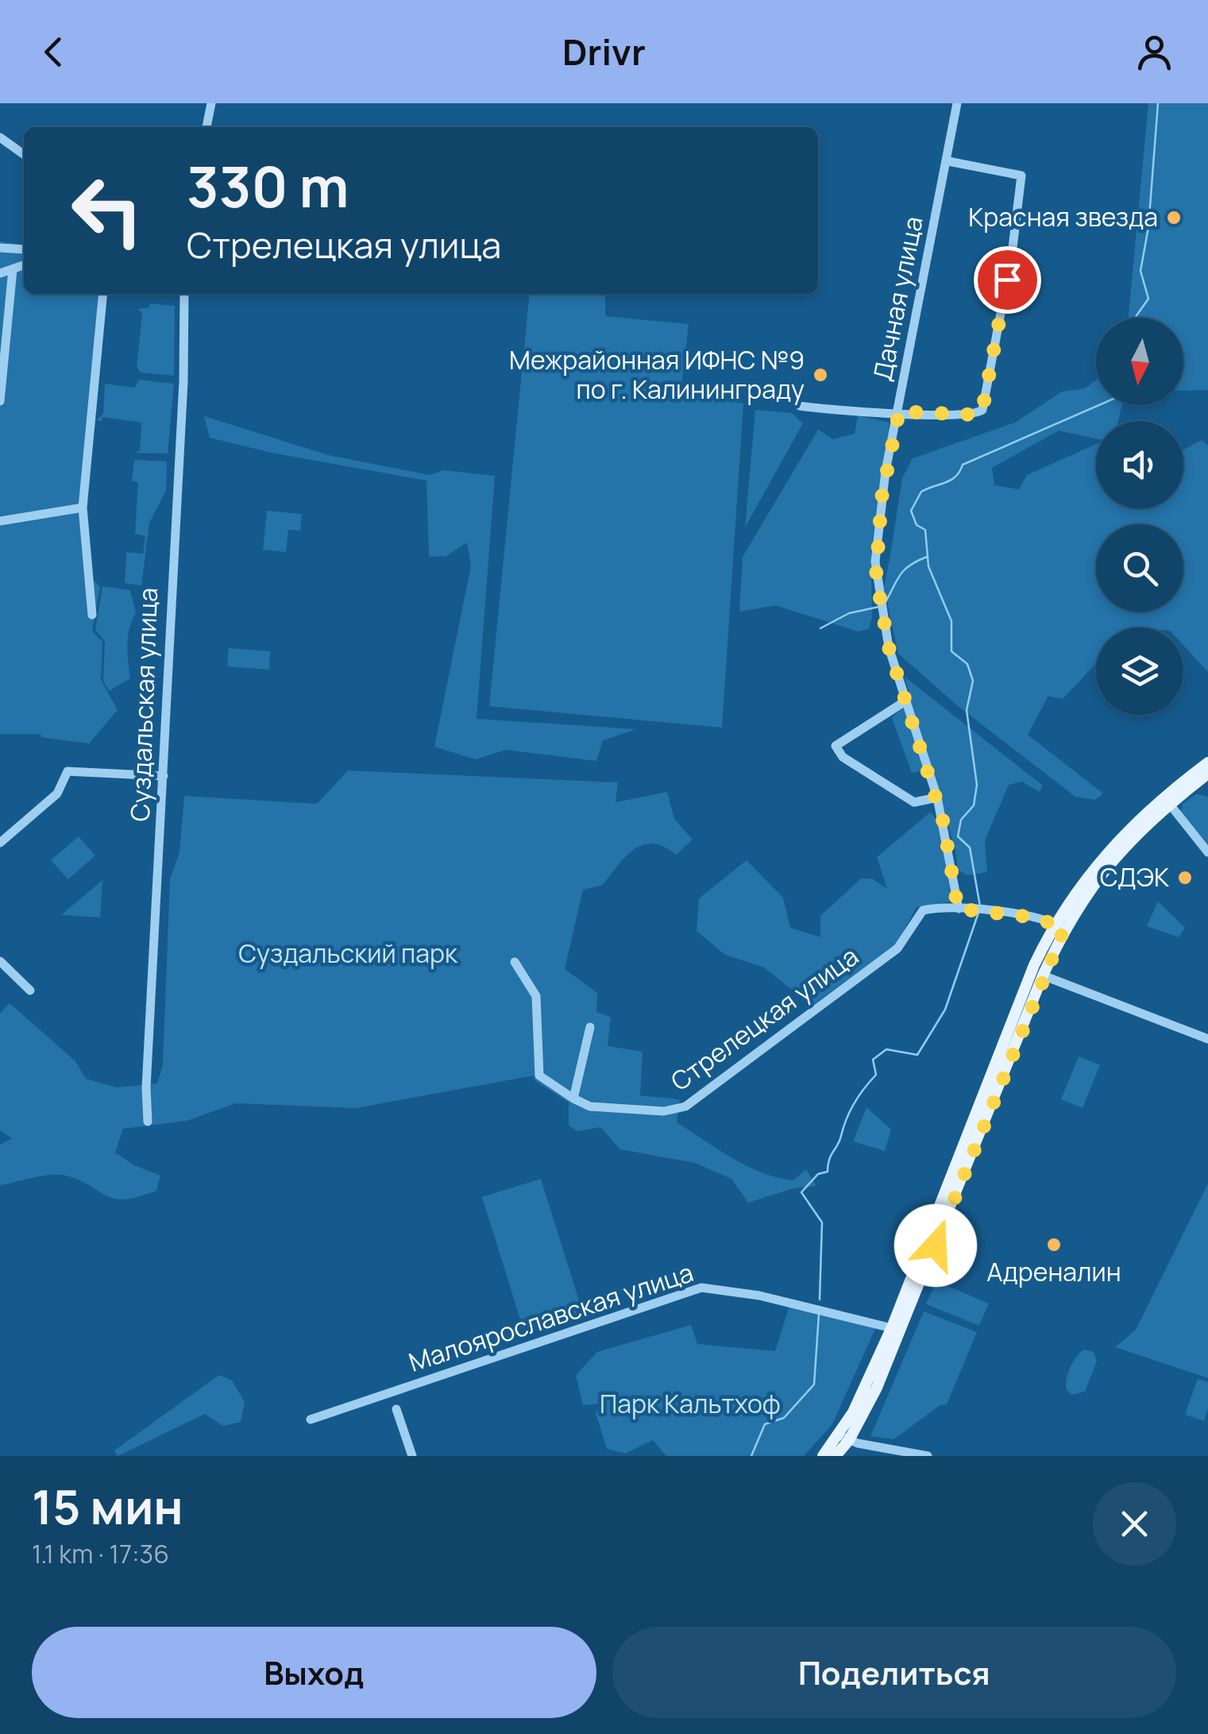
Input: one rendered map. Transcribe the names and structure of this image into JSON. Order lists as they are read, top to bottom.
{
  "streets": {
    "street": [
      "Дачная улица",
      "Суздальская улица",
      "Стрелецкая улица",
      "Малоярославская улица"
    ]
  },
  "parks": ["Суздальский парк", "Парк Кальтхоф"],
  "places": [
    "Красная звезда",
    "Межрайонная ИФНС №9 по г. Калининграду",
    "СДЭК",
    "Адреналин"
  ],
  "north": "bottom",
  "page": {
    "header": "Drivr",
    "turn": ["330 m", "Стрелецкая улица"],
    "heading": ["15 мин", "1.1 km · 17:36"],
    "buttons": ["Выход", "Поделиться"]
  }
}
